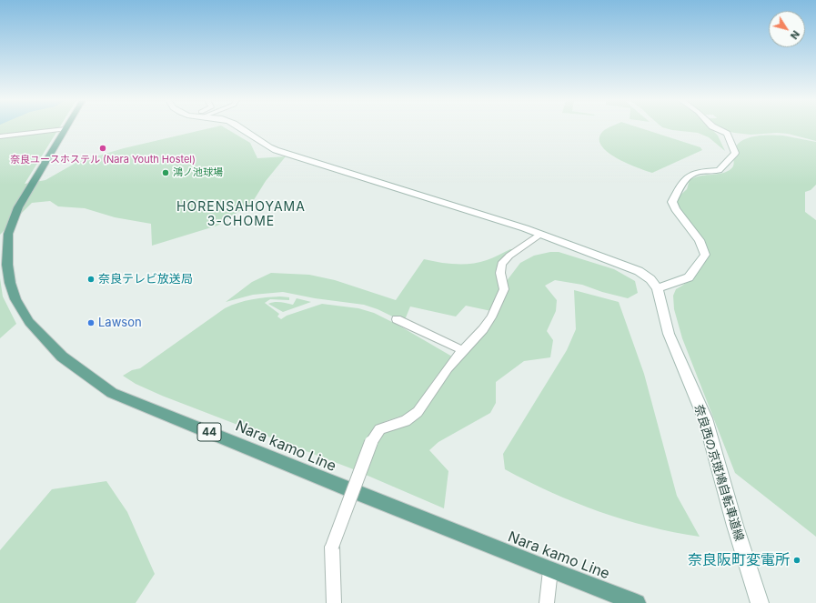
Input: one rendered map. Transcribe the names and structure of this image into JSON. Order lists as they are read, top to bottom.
{
  "streets": {
    "main road": ["44", "Nara kamo Line", "奈良西の京斑鳩自転車道線"]
  },
  "districts": ["HORENSAHOYAMA 3-CHOME"],
  "places": [
    "奈良ユースホステル (Nara Youth Hostel)",
    "鴻ノ池球場",
    "奈良テレビ放送局",
    "Lawson",
    "奈良阪町変電所"
  ],
  "north": "bottom right"
}
